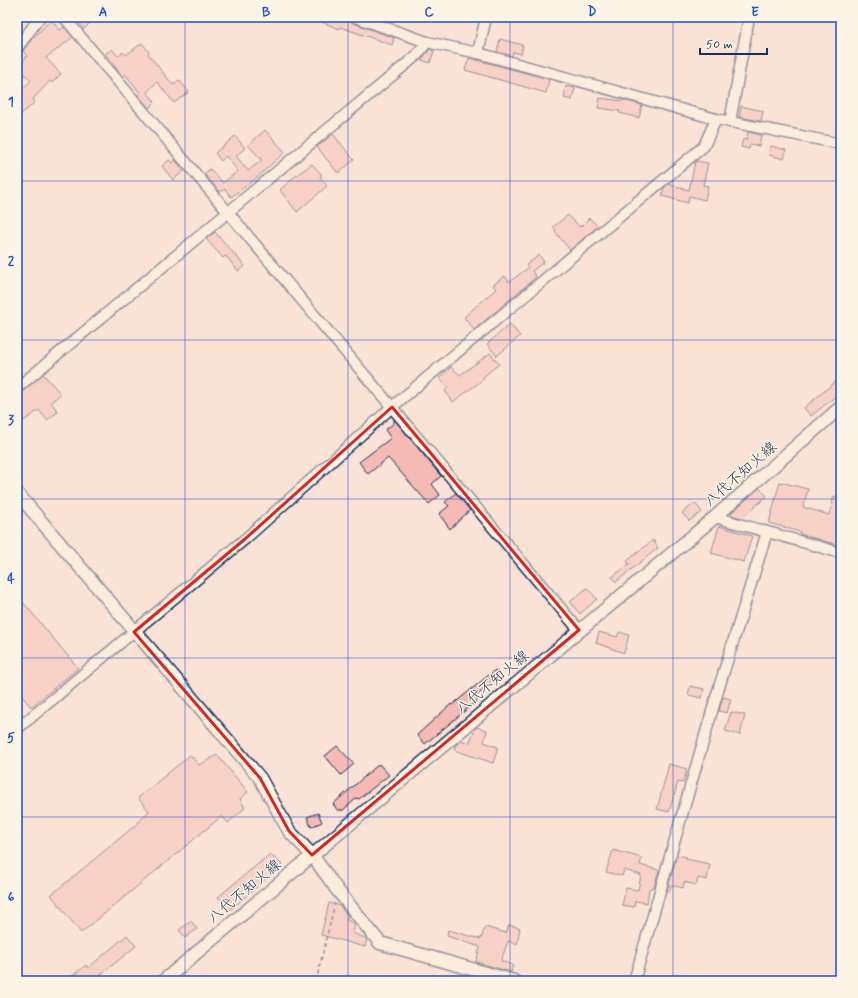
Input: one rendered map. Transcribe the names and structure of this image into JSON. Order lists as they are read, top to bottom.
{
  "streets": {
    "main road": ["八代不知火線"]
  },
  "scale_bar": "50 m",
  "grid": {
    "columns": [
      "A",
      "B",
      "C",
      "D",
      "E"
    ],
    "rows": [
      "1",
      "2",
      "3",
      "4",
      "5",
      "6"
    ]
  }
}
